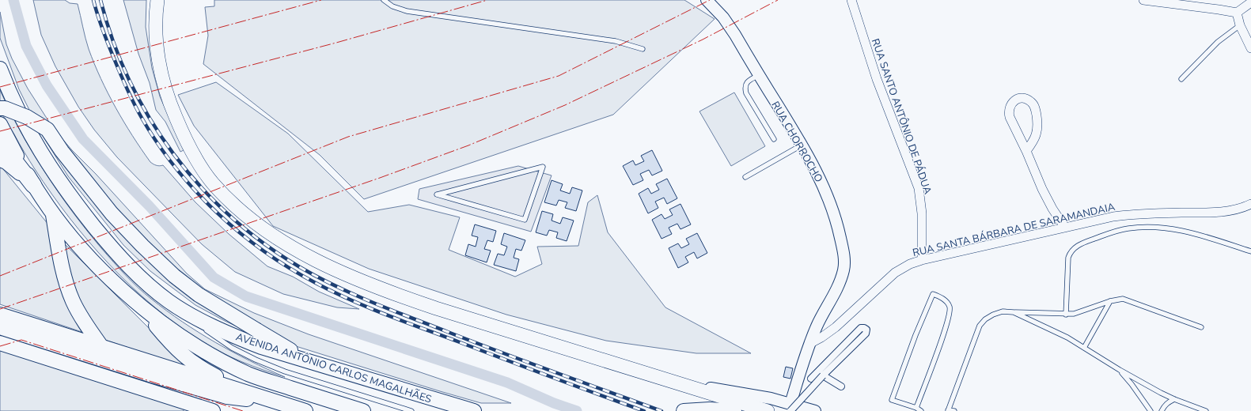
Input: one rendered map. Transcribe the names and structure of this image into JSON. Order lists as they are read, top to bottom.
{
  "streets": {
    "highway": ["AVENIDA ANTÔNIO CARLOS MAGALHÃES"],
    "street": ["RUA SANTO ANTÔNIO DE PÁDUA", "RUA CHORROCHO", "RUA SANTA BÁRBARA DE SARAMANDAIA"]
  },
  "crossings": [
    ["RUA SANTO ANTÔNIO DE PÁDUA", "RUA SANTA BÁRBARA DE SARAMANDAIA"],
    ["RUA CHORROCHO", "RUA SANTA BÁRBARA DE SARAMANDAIA"]
  ]
}
